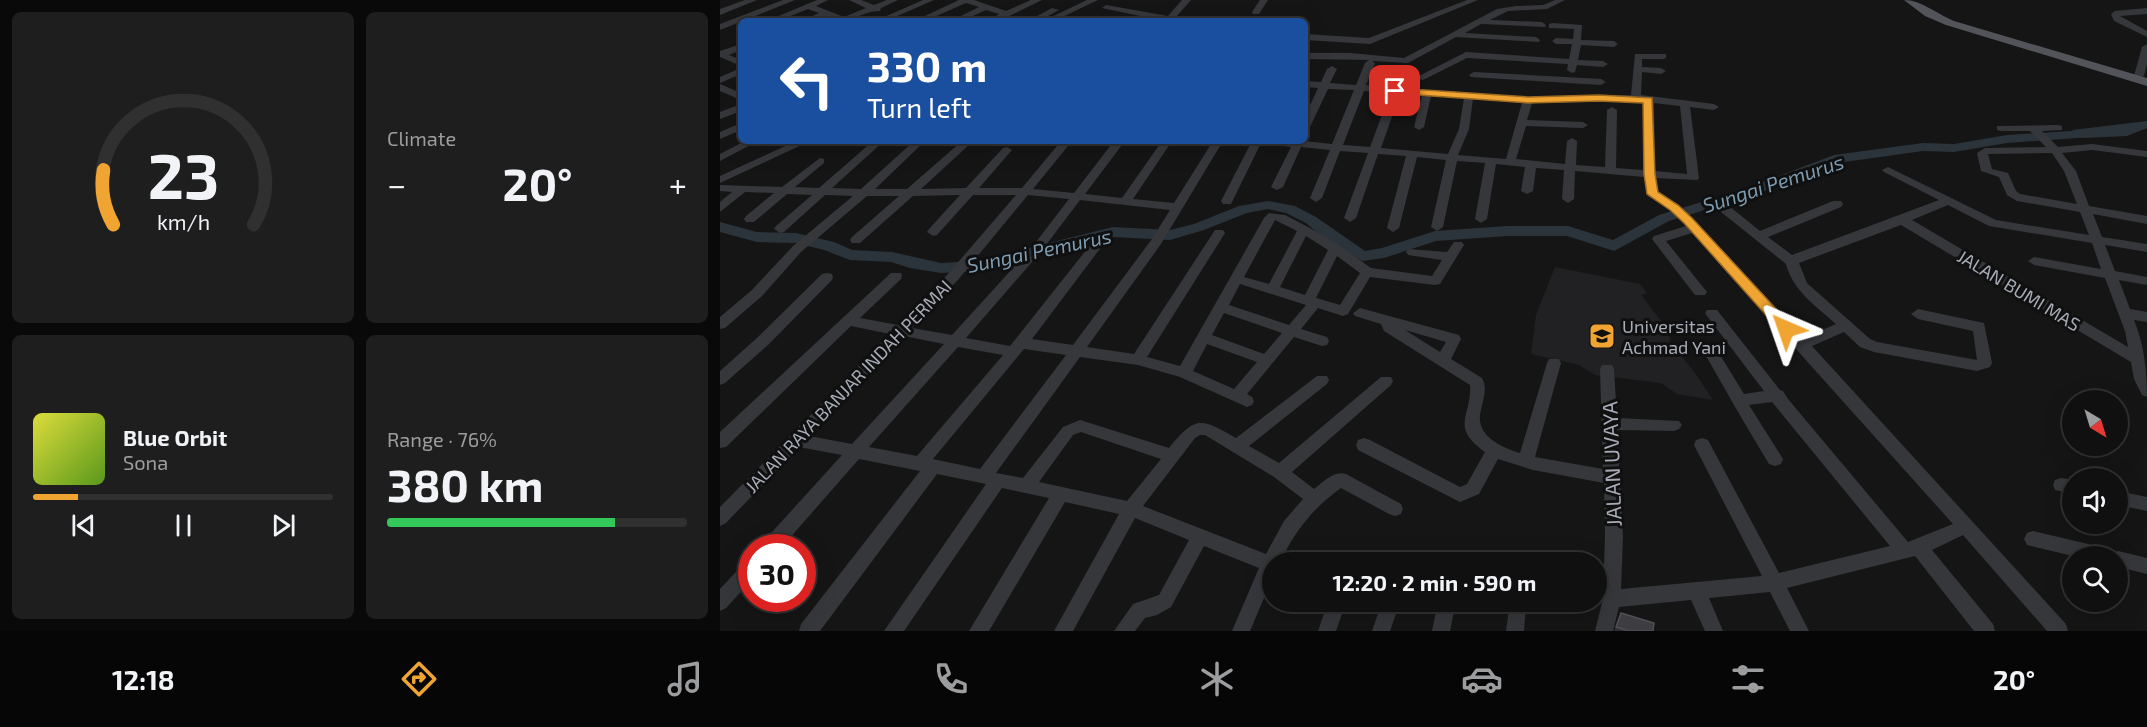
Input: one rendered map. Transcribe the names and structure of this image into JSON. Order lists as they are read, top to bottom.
{
  "streets": {
    "street": ["JALAN BUMI MAS", "JALAN RAYA BANJAR INDAH PERMAI", "JALAN UVAYA"]
  },
  "water": ["Sungai Pemurus"],
  "places": {
    "school or university": ["Universitas Achmad Yani"]
  },
  "north": "bottom right",
  "page": {
    "tile": [
      "Climate",
      ["Range · 76%", "380 km"]
    ],
    "turn": ["330 m", "Turn left"],
    "heat": ["−", "20°", "+"],
    "song": ["Blue Orbit", "Sona"],
    "limit": "30",
    "trip": "12:20 · 2 min · 590 m",
    "tabs": ["12:18", "20°"],
    "gauge": ["23", "km/h"]
  }
}
